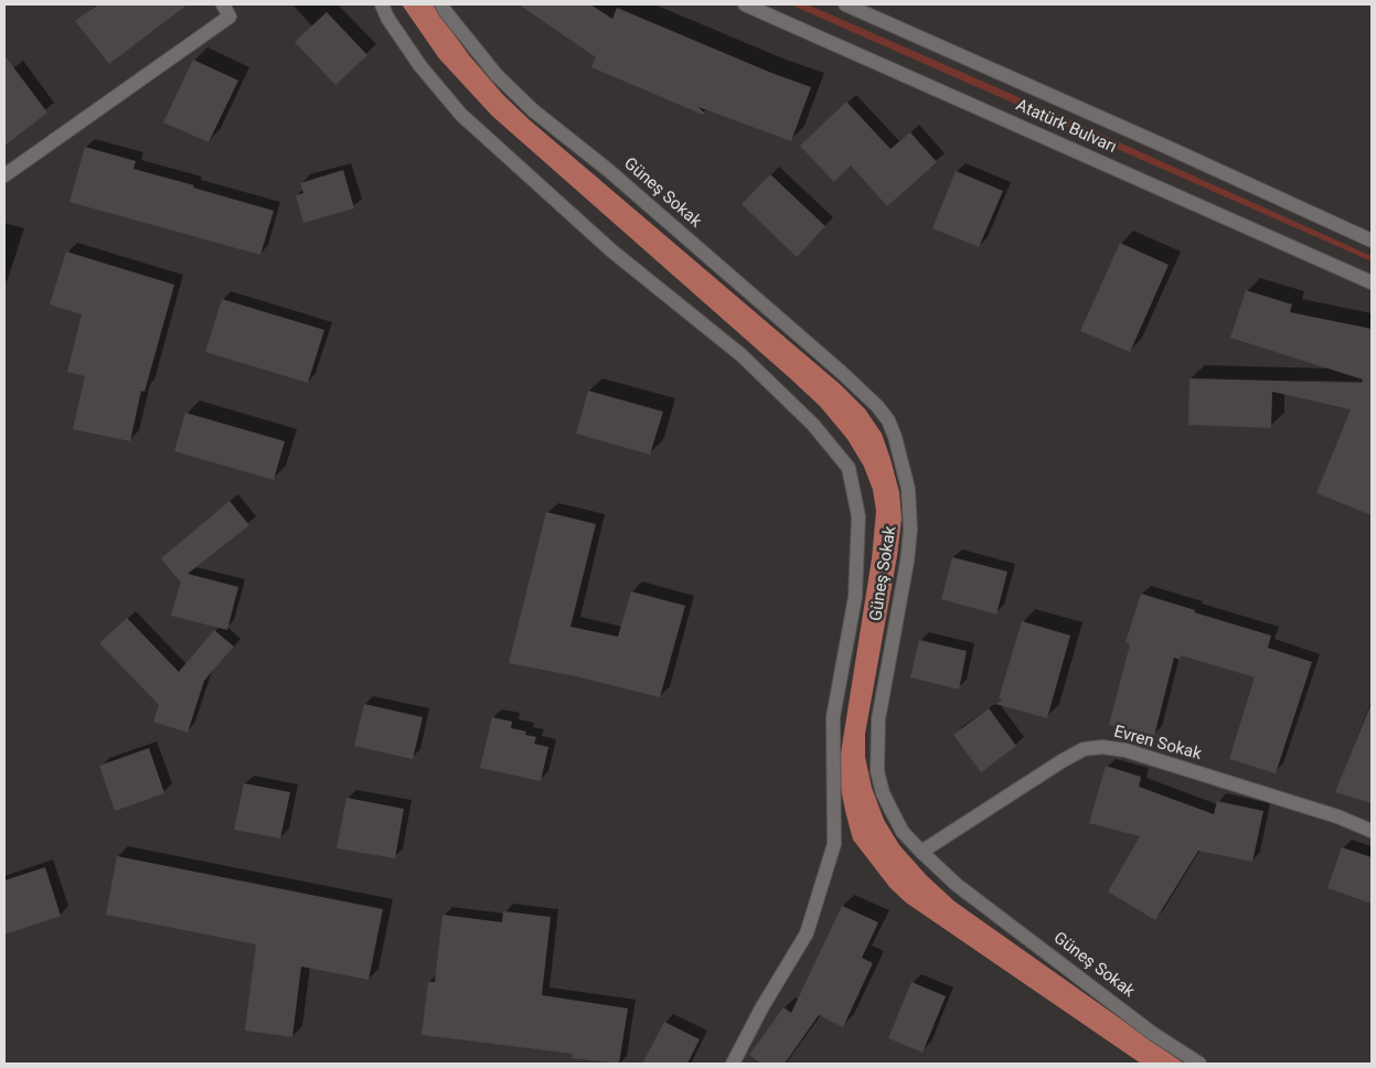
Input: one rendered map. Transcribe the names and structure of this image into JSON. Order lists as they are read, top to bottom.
{
  "streets": {
    "street": ["Atatürk Bulvarı", "Güneş Sokak", "Evren Sokak"]
  },
  "crossings": [
    ["Güneş Sokak", "Evren Sokak"]
  ]
}
